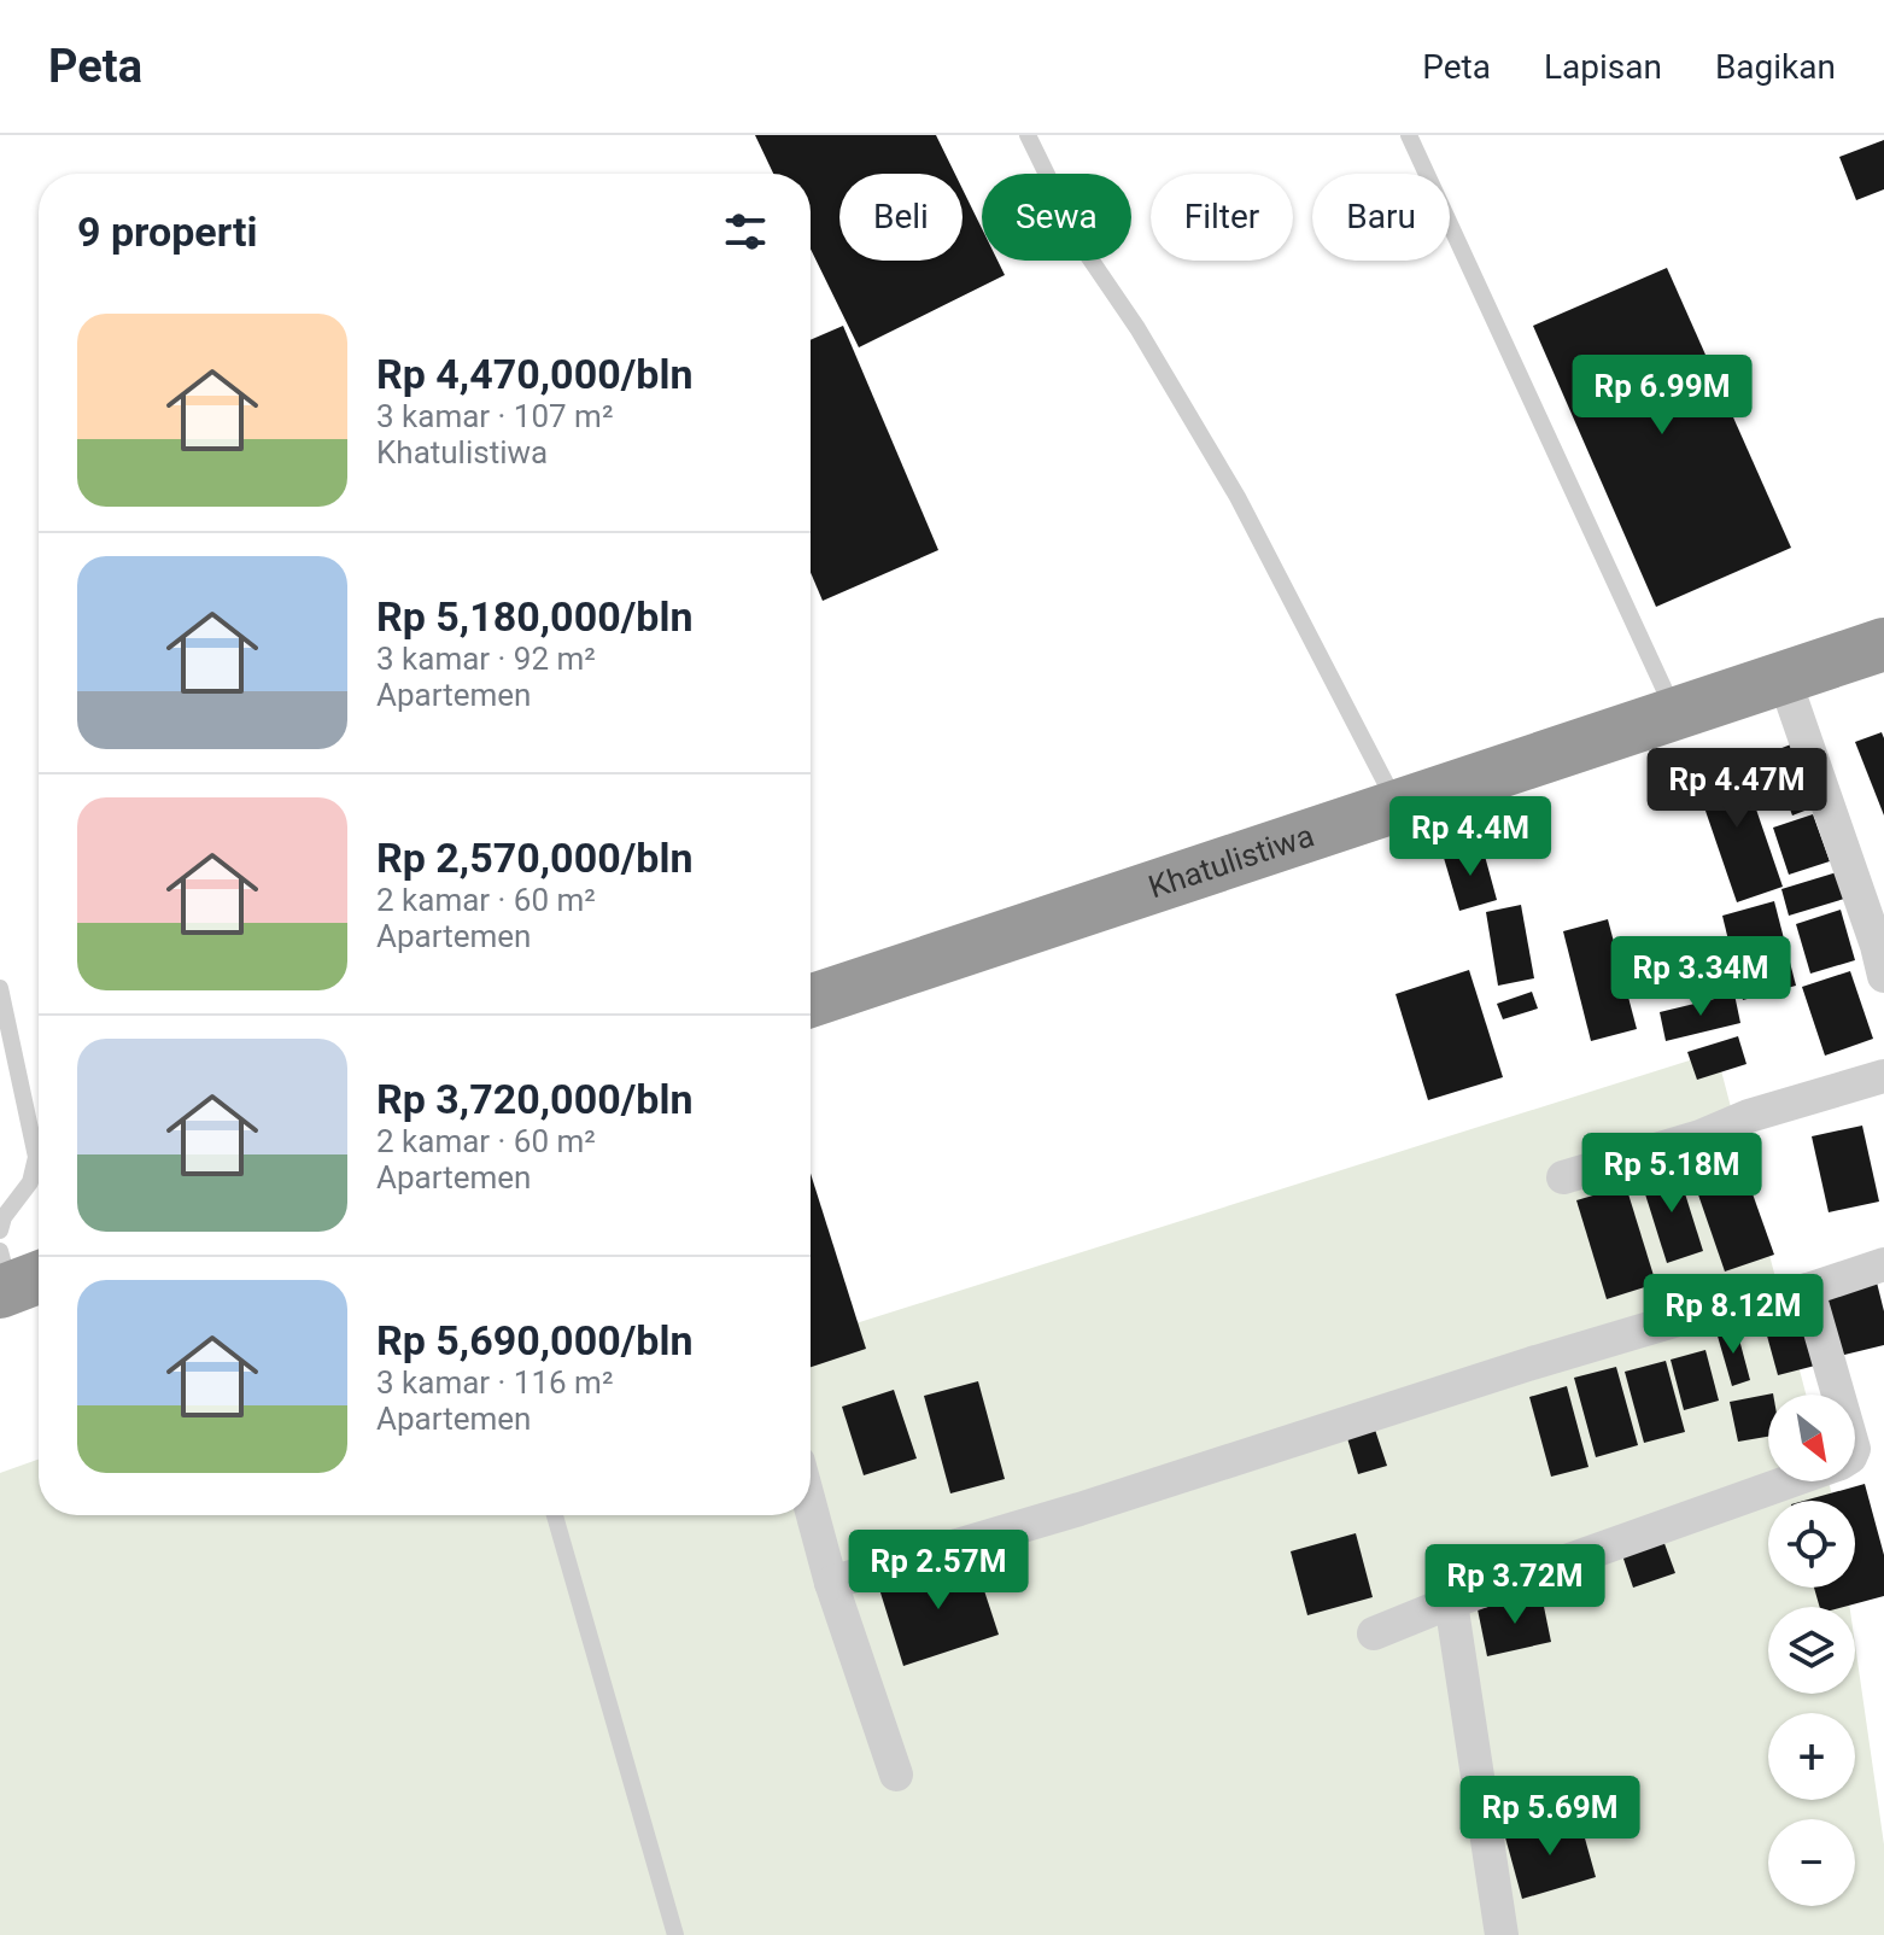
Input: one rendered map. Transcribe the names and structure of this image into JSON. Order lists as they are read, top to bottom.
{
  "streets": {
    "highway": ["Khatulistiwa"]
  },
  "north": "bottom right",
  "page": {
    "header": "Peta",
    "nav": ["Peta", "Lapisan", "Bagikan"],
    "chip": [
      "Beli",
      "Sewa",
      "Filter",
      "Baru"
    ],
    "heading": "9 properti",
    "list": [
      {
        "name": "Rp 4,470,000/bln",
        "note": "3 kamar · 107 m² · Khatulistiwa"
      },
      {
        "name": "Rp 5,180,000/bln",
        "note": "3 kamar · 92 m² · Apartemen"
      },
      {
        "name": "Rp 2,570,000/bln",
        "note": "2 kamar · 60 m² · Apartemen"
      },
      {
        "name": "Rp 3,720,000/bln",
        "note": "2 kamar · 60 m² · Apartemen"
      },
      {
        "name": "Rp 5,690,000/bln",
        "note": "3 kamar · 116 m² · Apartemen"
      }
    ],
    "price": [
      "Rp 6.99M",
      "Rp 4.47M",
      "Rp 4.4M",
      "Rp 3.34M",
      "Rp 5.18M",
      "Rp 8.12M",
      "Rp 2.57M",
      "Rp 3.72M",
      "Rp 5.69M"
    ],
    "map_buttons": ["+", "−"]
  }
}
